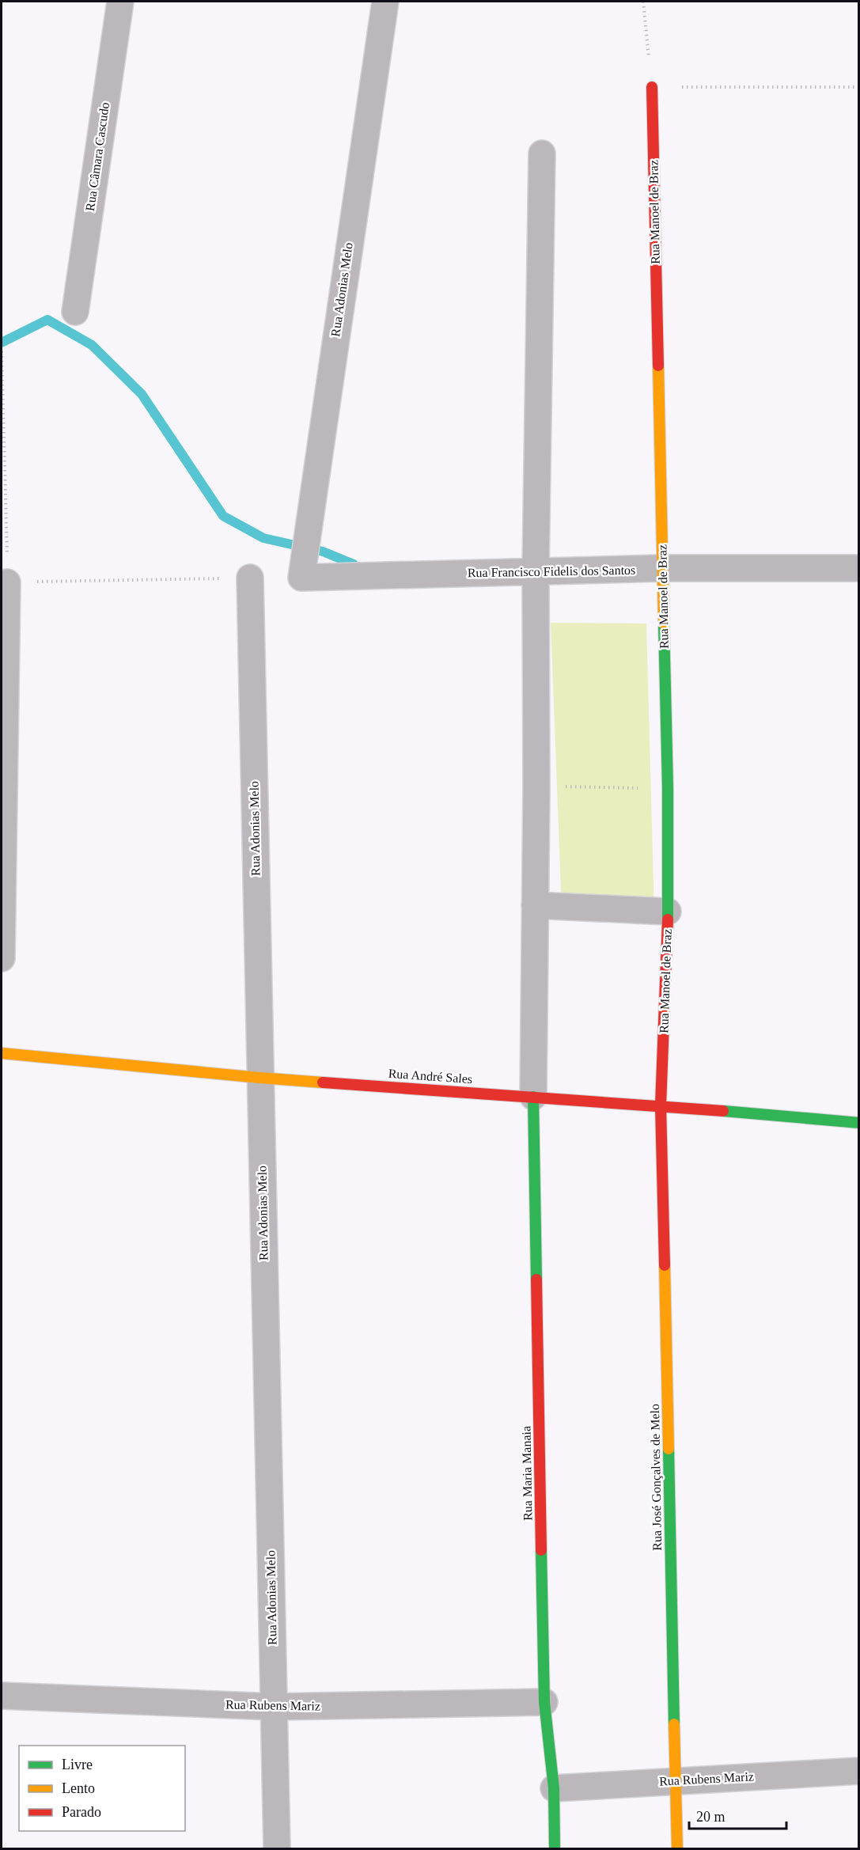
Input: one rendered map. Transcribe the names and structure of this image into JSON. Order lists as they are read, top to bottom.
{
  "streets": {
    "street": [
      "Rua Câmara Cascudo",
      "Rua Manoel de Braz",
      "Rua Adonias Melo",
      "Rua Francisco Fidelis dos Santos",
      "Rua André Sales",
      "Rua Maria Manaia",
      "Rua José Gonçalves de Melo",
      "Rua Rubens Mariz"
    ]
  },
  "crossings": [
    ["Rua Manoel de Braz", "Rua Francisco Fidelis dos Santos"],
    ["Rua Manoel de Braz", "Rua André Sales"],
    ["Rua Manoel de Braz", "Rua José Gonçalves de Melo"],
    ["Rua Adonias Melo", "Rua Francisco Fidelis dos Santos"],
    ["Rua Adonias Melo", "Rua André Sales"],
    ["Rua Adonias Melo", "Rua Rubens Mariz"],
    ["Rua André Sales", "Rua Maria Manaia"],
    ["Rua André Sales", "Rua José Gonçalves de Melo"],
    ["Rua Maria Manaia", "Rua Rubens Mariz"],
    ["Rua José Gonçalves de Melo", "Rua Rubens Mariz"]
  ],
  "legend": ["Livre", "Lento", "Parado"],
  "scale_bar": "20 m"
}
